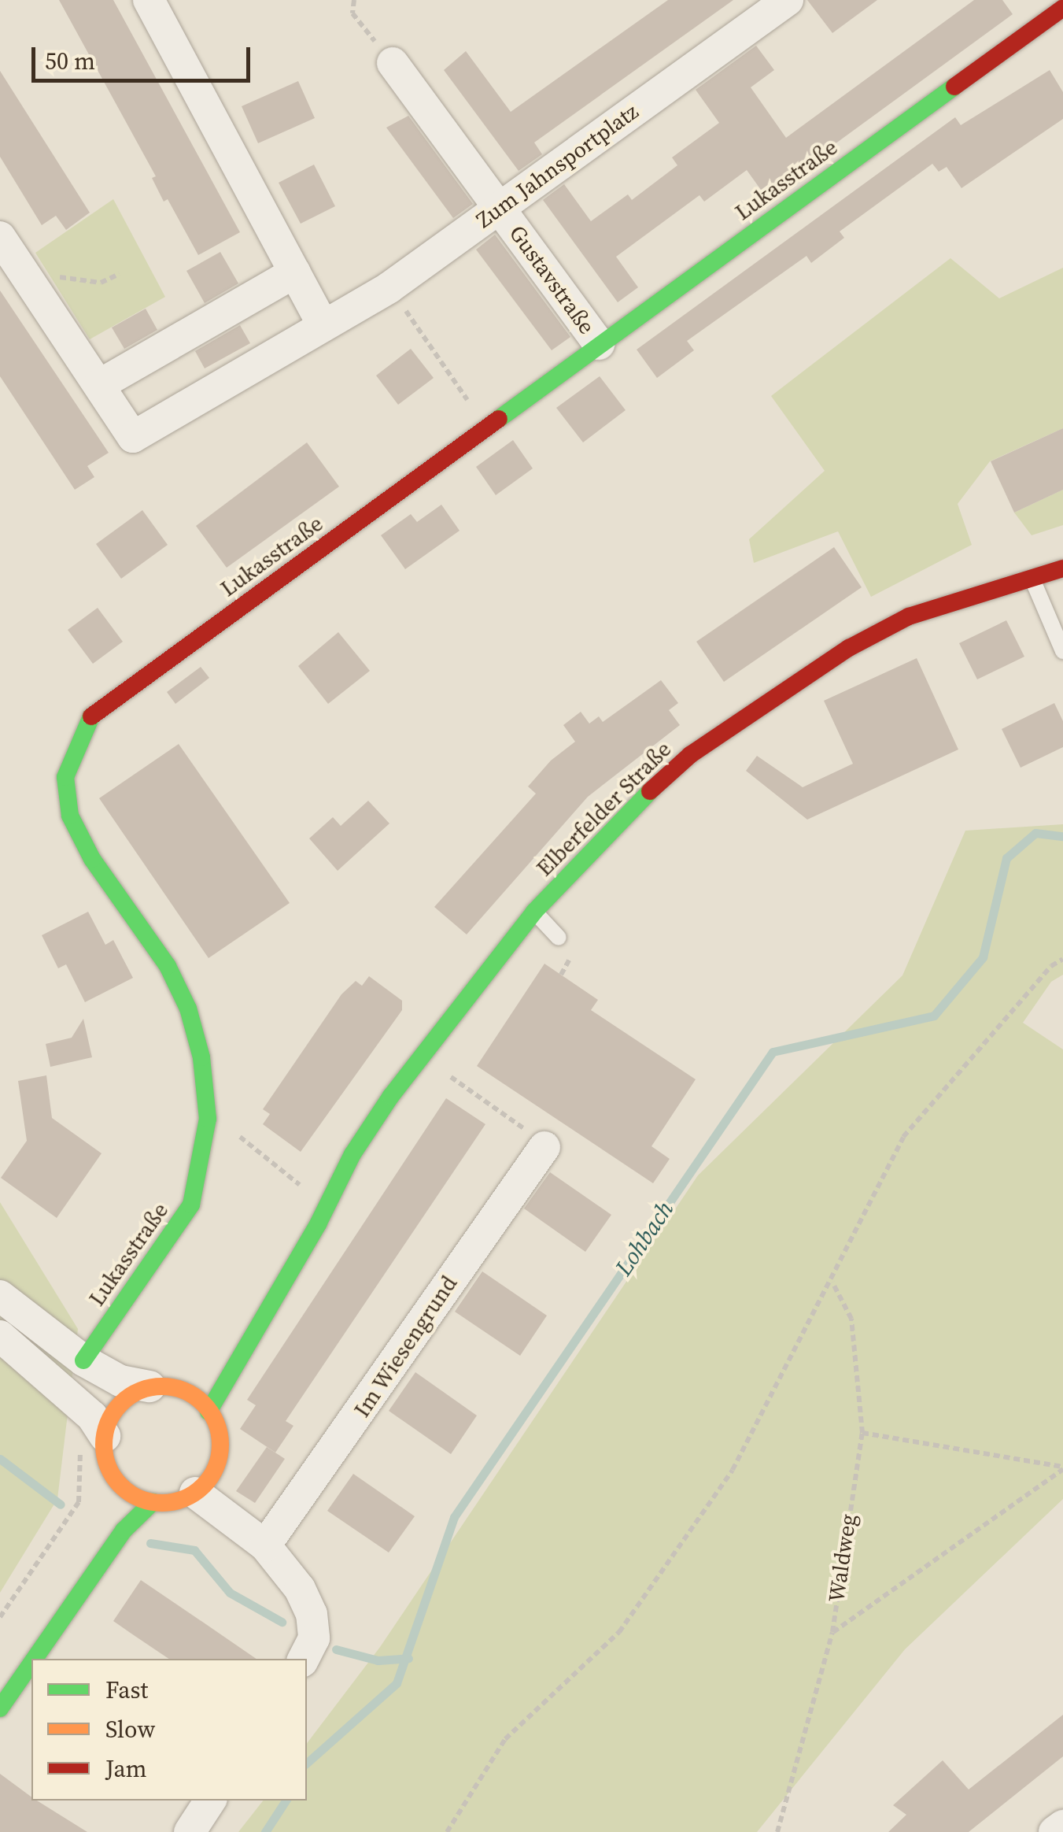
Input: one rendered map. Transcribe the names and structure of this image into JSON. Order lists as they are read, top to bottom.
{
  "streets": {
    "main road": ["Lukasstraße", "Elberfelder Straße"],
    "street": ["Zum Jahnsportplatz", "Gustavstraße", "Im Wiesengrund"],
    "path": ["Waldweg"]
  },
  "crossings": [
    ["Zum Jahnsportplatz", "Gustavstraße"],
    ["Lukasstraße", "Gustavstraße"]
  ],
  "water": ["Lohbach"],
  "legend": ["Fast", "Slow", "Jam"],
  "scale_bar": "50 m"
}
